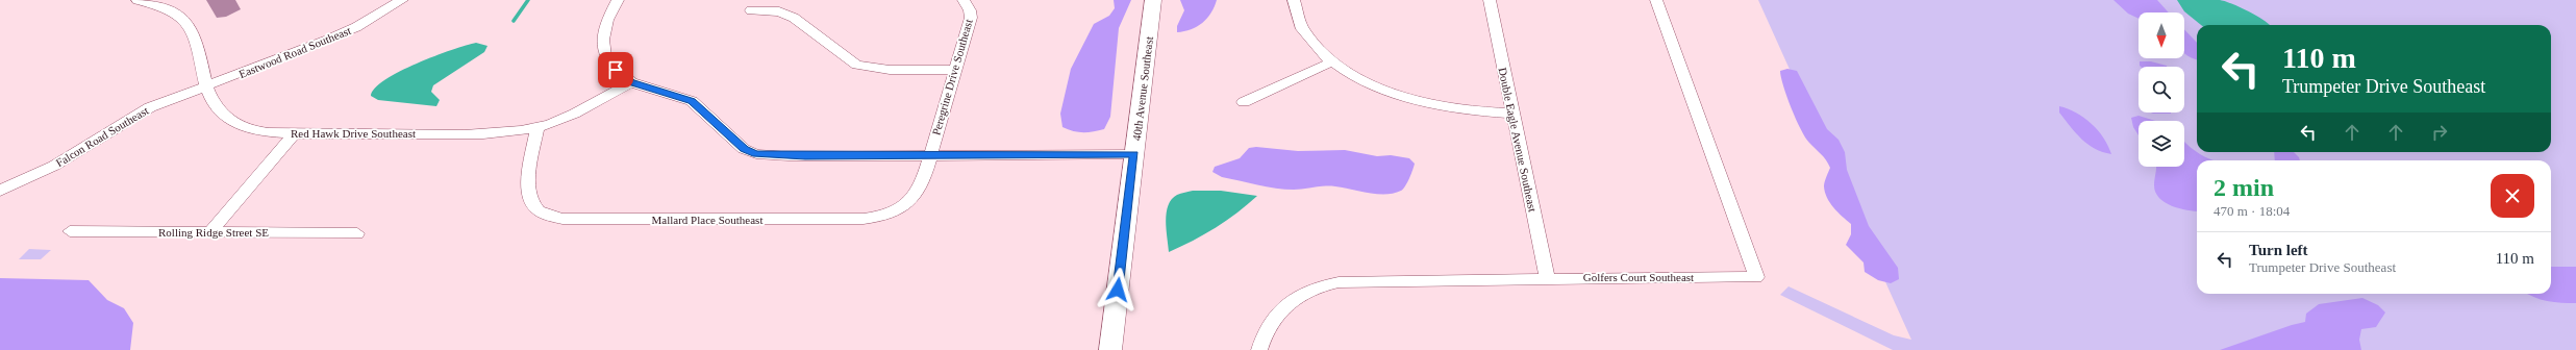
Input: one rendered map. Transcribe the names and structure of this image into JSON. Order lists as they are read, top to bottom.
{
  "streets": {
    "street": [
      "Eastwood Road Southeast",
      "Peregrine Drive Southeast",
      "40th Avenue Southeast",
      "Red Hawk Drive Southeast",
      "Falcon Road Southeast",
      "Double Eagle Avenue Southeast",
      "Mallard Place Southeast",
      "Rolling Ridge Street SE",
      "Golfers Court Southeast"
    ]
  },
  "crossings": [
    ["Eastwood Road Southeast", "Red Hawk Drive Southeast"],
    ["Eastwood Road Southeast", "Falcon Road Southeast"],
    ["Peregrine Drive Southeast", "Mallard Place Southeast"],
    ["Red Hawk Drive Southeast", "Falcon Road Southeast"],
    ["Red Hawk Drive Southeast", "Mallard Place Southeast"],
    ["Double Eagle Avenue Southeast", "Golfers Court Southeast"]
  ],
  "north": "bottom",
  "page": {
    "turn": ["110 m", "Trumpeter Drive Southeast"],
    "heading": ["2 min", "470 m · 18:04"],
    "list": [
      {
        "name": "Turn left",
        "note": "Trumpeter Drive Southeast",
        "value": "110 m"
      }
    ]
  }
}
